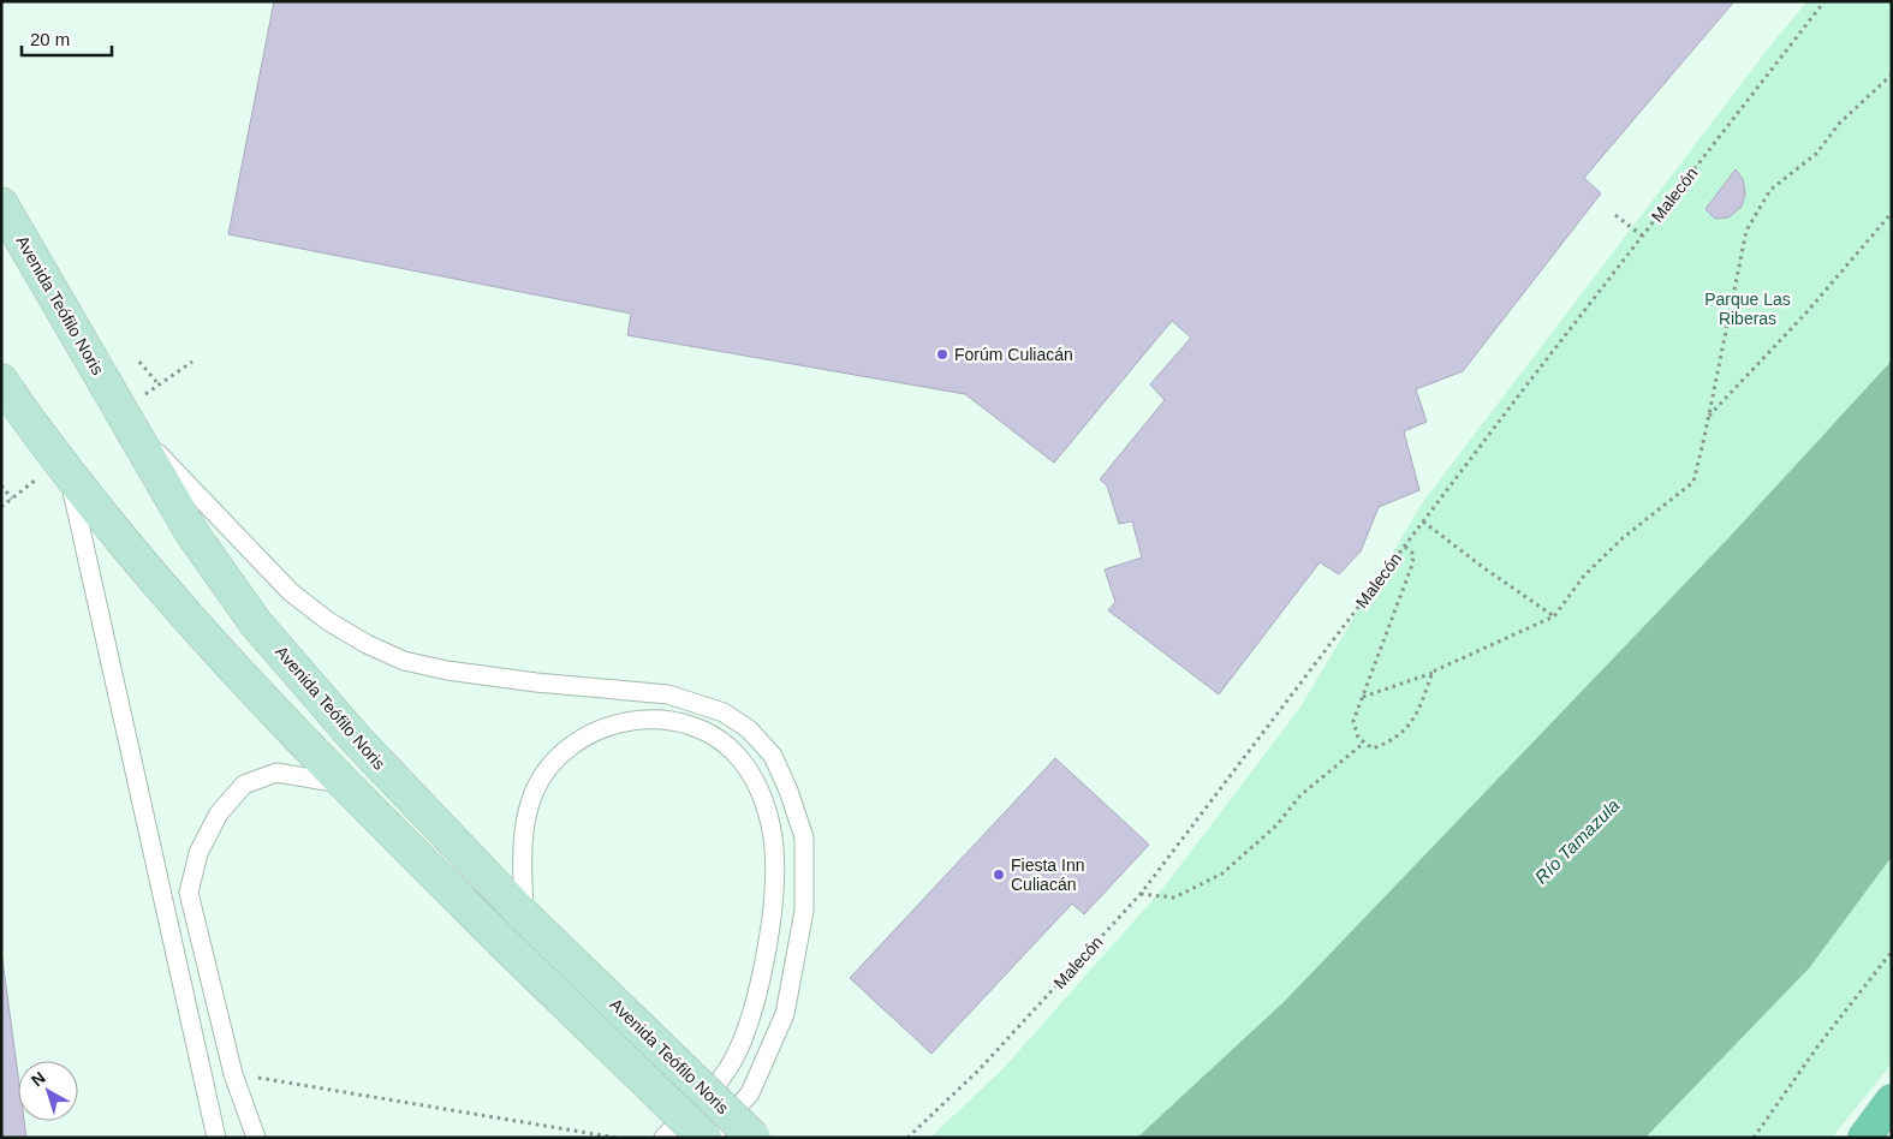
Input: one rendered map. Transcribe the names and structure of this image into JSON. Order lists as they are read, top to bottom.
{
  "streets": {
    "main road": ["Avenida Teófilo Noris"],
    "path": ["Malecón"]
  },
  "water": ["Río Tamazula"],
  "parks": ["Parque Las Riberas"],
  "places": ["Forúm Culiacán", "Fiesta Inn Culiacán"],
  "scale_bar": "20 m",
  "north": "top left"
}
